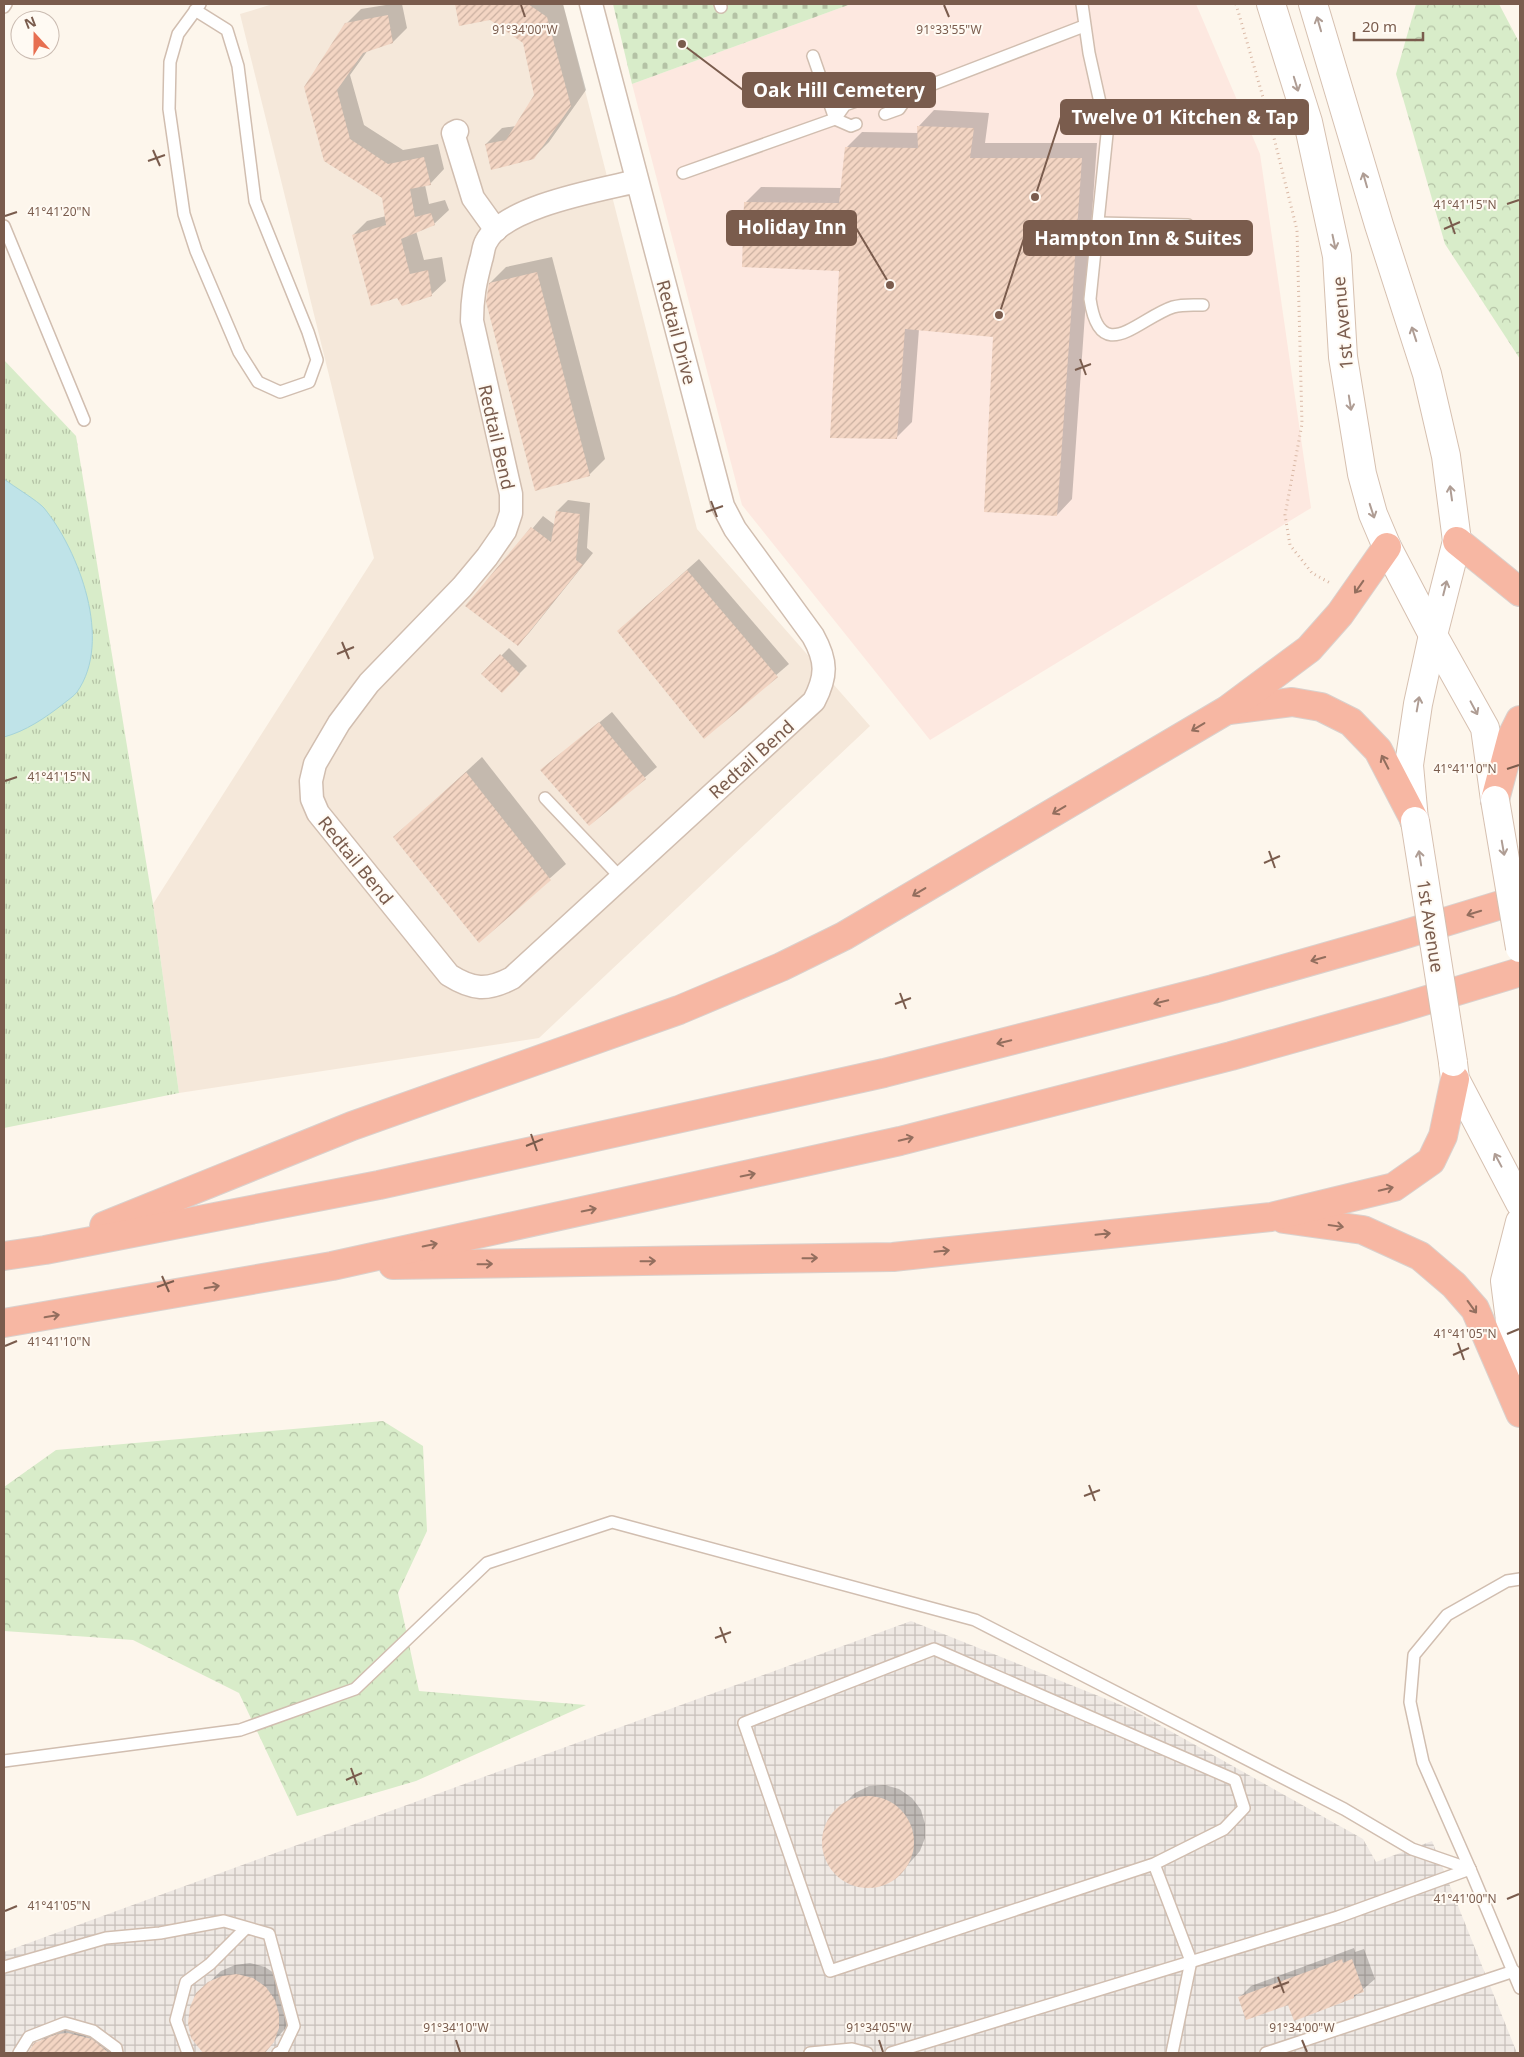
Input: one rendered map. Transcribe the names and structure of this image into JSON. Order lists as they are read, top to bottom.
{
  "streets": {
    "main road": ["1st Avenue"],
    "street": ["Redtail Drive", "Redtail Bend"]
  },
  "crossings": [
    ["Redtail Drive", "Redtail Bend"]
  ],
  "places": [
    "Oak Hill Cemetery",
    "Twelve 01 Kitchen & Tap",
    "Holiday Inn",
    "Hampton Inn & Suites"
  ],
  "scale_bar": "20 m",
  "north": "top",
  "coordinates": [
    "91°34'00\"W",
    "91°33'55\"W",
    "41°41'15\"N",
    "41°41'20\"N",
    "41°41'10\"N",
    "41°41'05\"N",
    "41°41'00\"N",
    "91°34'10\"W",
    "91°34'05\"W"
  ]
}
